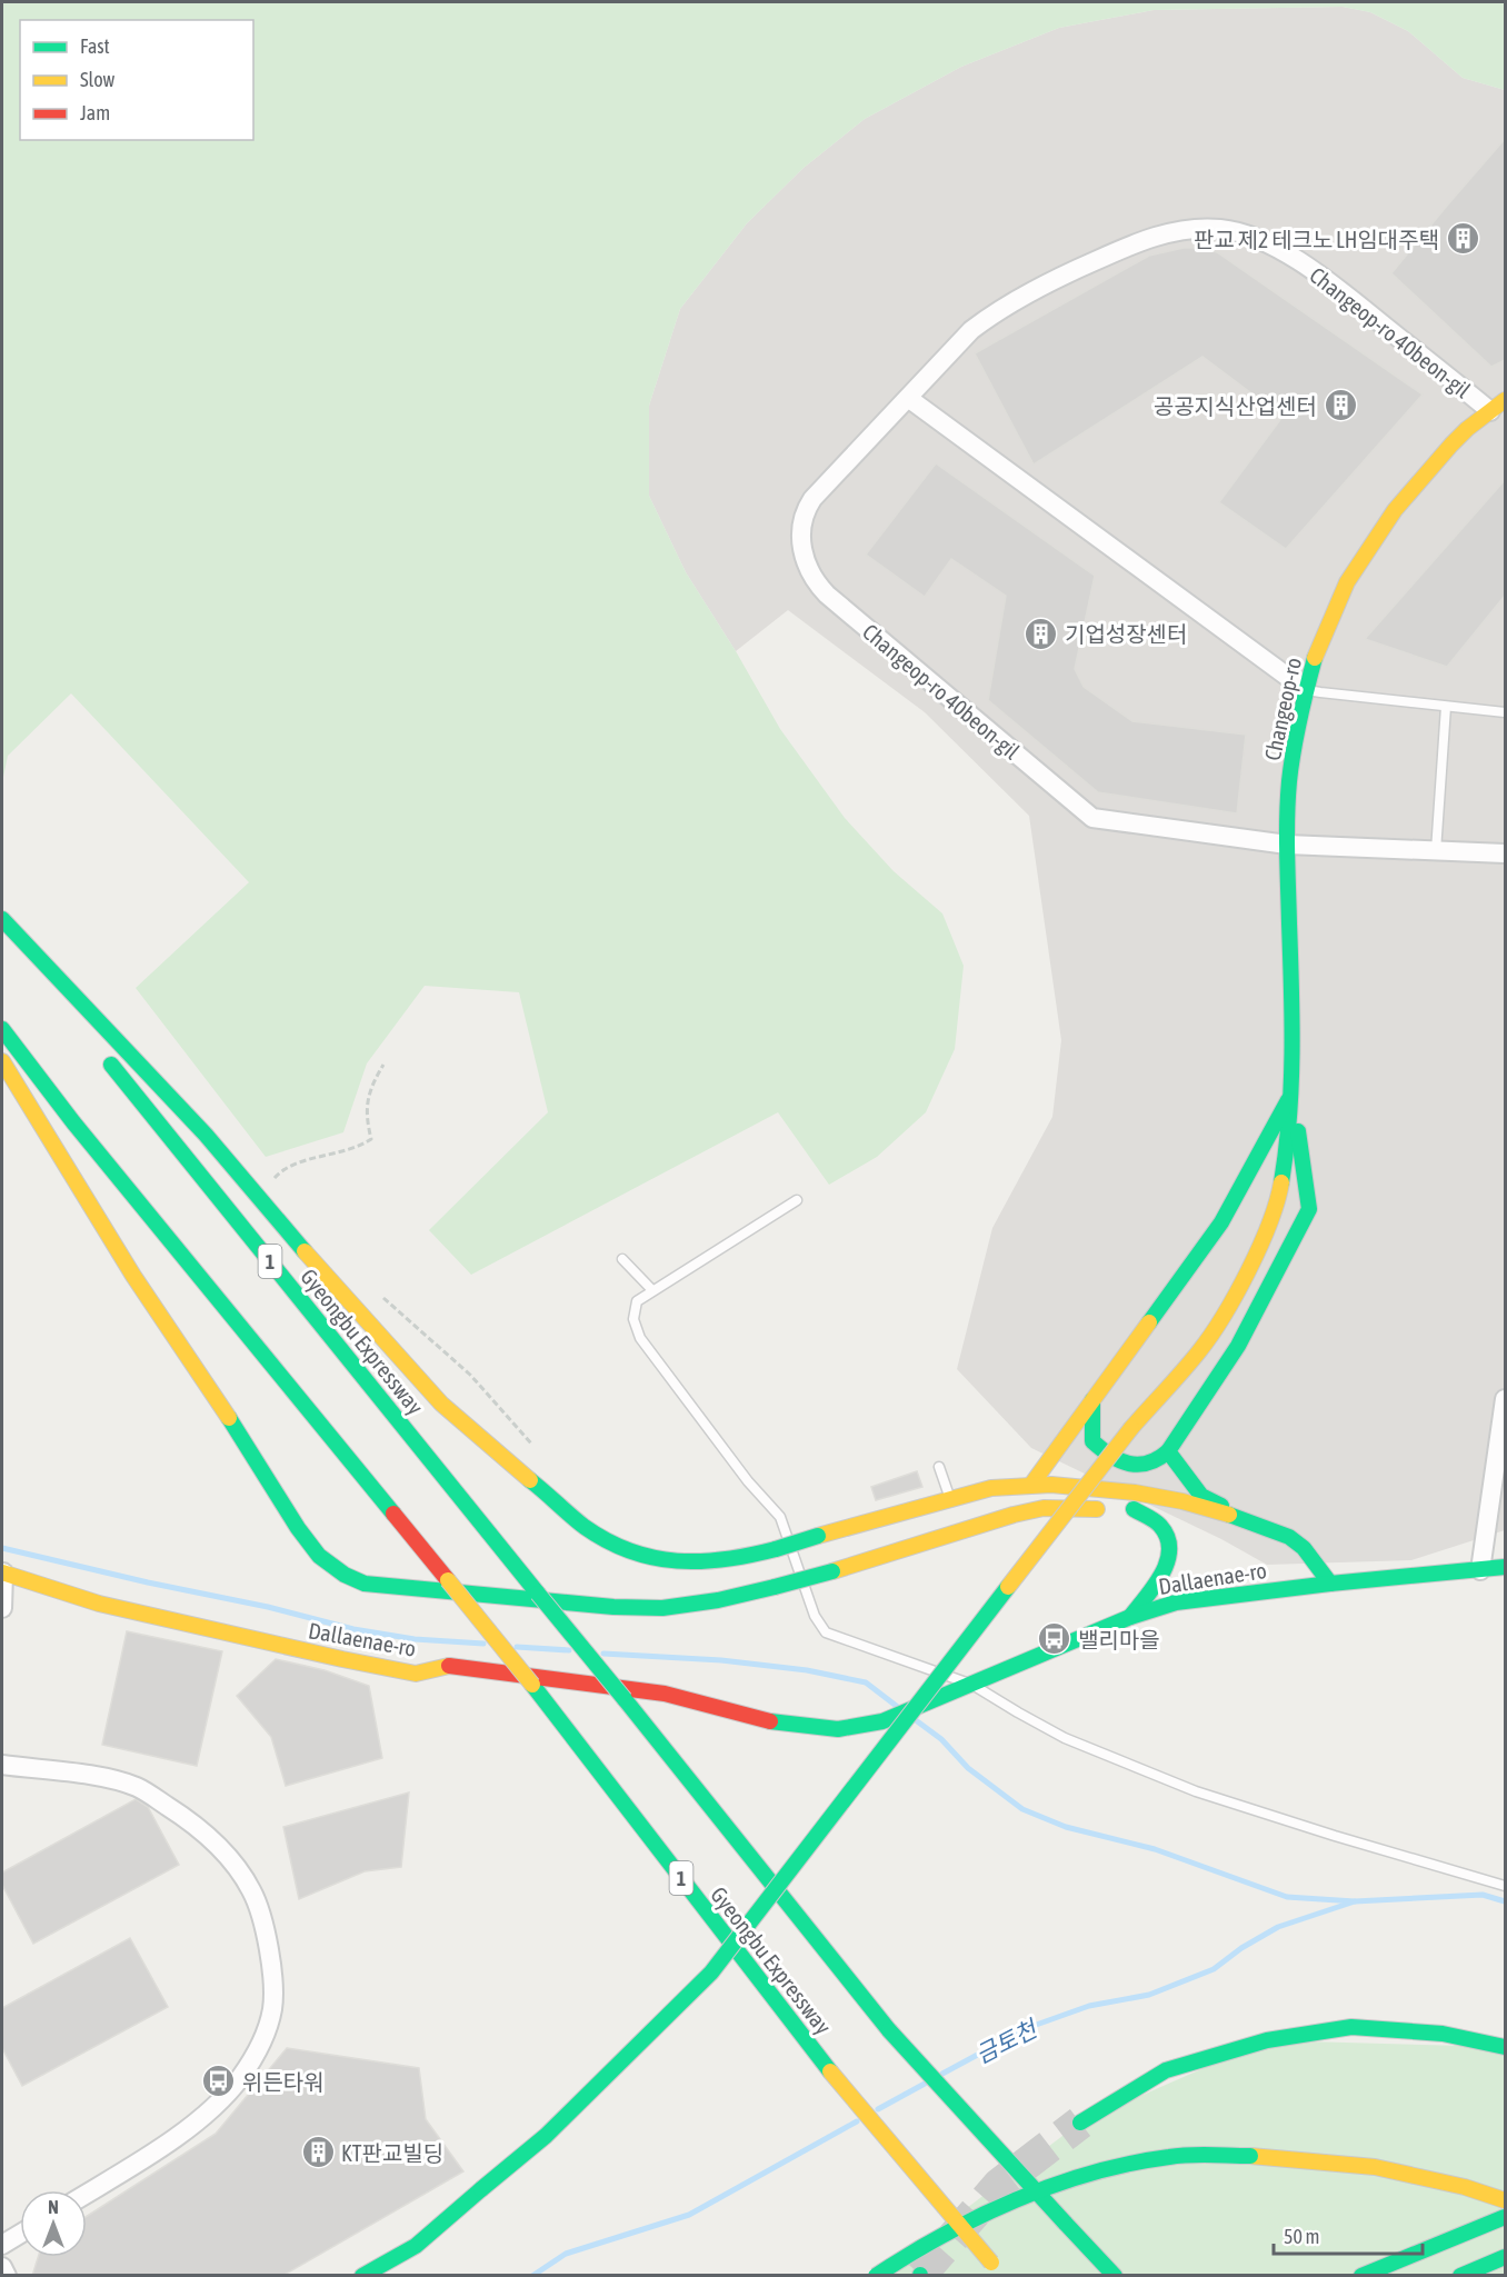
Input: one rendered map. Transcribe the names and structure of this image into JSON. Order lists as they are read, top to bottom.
{
  "streets": {
    "main road": [
      "Changeop-ro",
      "1",
      "Gyeongbu Expressway",
      "Dallaenae-ro"
    ],
    "street": ["Changeop-ro 40beon-gil"]
  },
  "crossings": [
    ["Changeop-ro 40beon-gil", "Changeop-ro"],
    ["1", "Gyeongbu Expressway"]
  ],
  "water": ["금토천"],
  "places": {
    "building": [
      "판교 제2 테크노 LH임대주택",
      "공공지식산업센터",
      "기업성장센터",
      "KT판교빌딩"
    ],
    "bus stop": ["밸리마을", "위든타워"]
  },
  "legend": ["Fast", "Slow", "Jam"],
  "scale_bar": "50 m",
  "north": "top"
}
